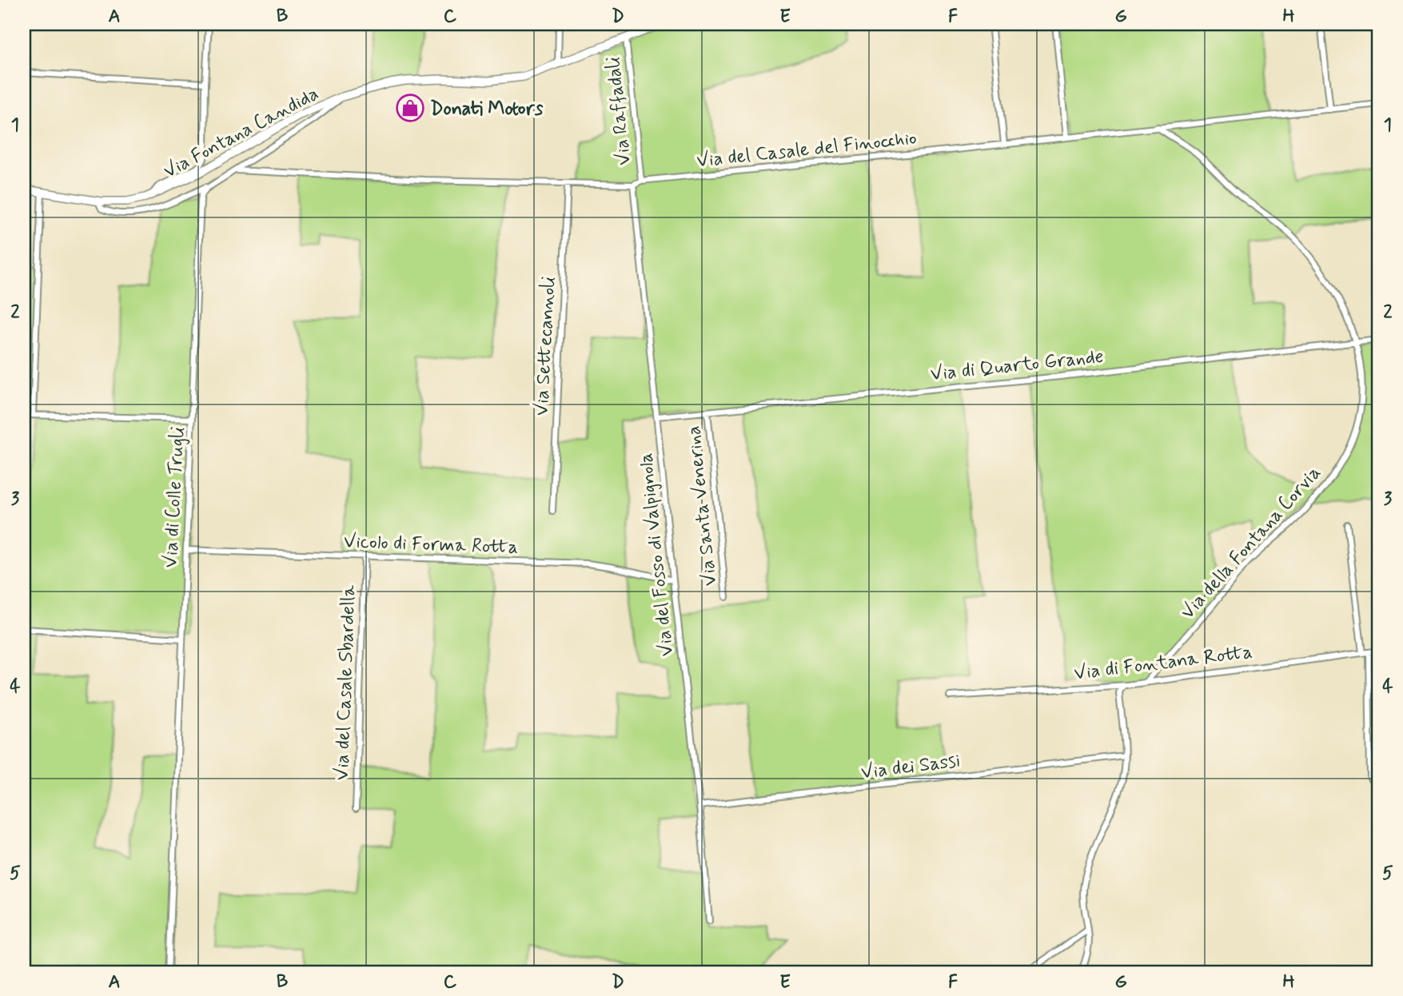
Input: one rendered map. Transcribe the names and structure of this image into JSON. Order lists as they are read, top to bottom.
{
  "streets": {
    "main road": ["Via Fontana Candida"],
    "street": [
      "Via Raffadali",
      "Via del Casale del Finocchio",
      "Via Settecannoli",
      "Via di Quarto Grande",
      "Via di Colle Trugli",
      "Via Santa Venerina",
      "Via della Fontana Corvia",
      "Vicolo di Forma Rotta",
      "Via del Fosso di Valpignola",
      "Via di Fontana Rotta",
      "Via del Casale Sbardella",
      "Via dei Sassi"
    ]
  },
  "crossings": [
    ["Via Raffadali", "Via Fontana Candida"],
    ["Via Raffadali", "Via del Casale del Finocchio"],
    ["Via Fontana Candida", "Via di Colle Trugli"],
    ["Via del Casale del Finocchio", "Via Settecannoli"],
    ["Via del Casale del Finocchio", "Via di Colle Trugli"],
    ["Via del Casale del Finocchio", "Via della Fontana Corvia"],
    ["Via del Casale del Finocchio", "Via del Fosso di Valpignola"],
    ["Via di Quarto Grande", "Via Santa Venerina"],
    ["Via di Quarto Grande", "Via della Fontana Corvia"],
    ["Via di Quarto Grande", "Via del Fosso di Valpignola"],
    ["Via di Colle Trugli", "Vicolo di Forma Rotta"],
    ["Via della Fontana Corvia", "Via di Fontana Rotta"],
    ["Vicolo di Forma Rotta", "Via del Fosso di Valpignola"],
    ["Vicolo di Forma Rotta", "Via del Casale Sbardella"],
    ["Via del Fosso di Valpignola", "Via dei Sassi"]
  ],
  "places": {
    "shop": ["Donati Motors"]
  },
  "grid": {
    "columns": [
      "A",
      "B",
      "C",
      "D",
      "E",
      "F",
      "G",
      "H"
    ],
    "rows": [
      "1",
      "2",
      "3",
      "4",
      "5"
    ]
  }
}
